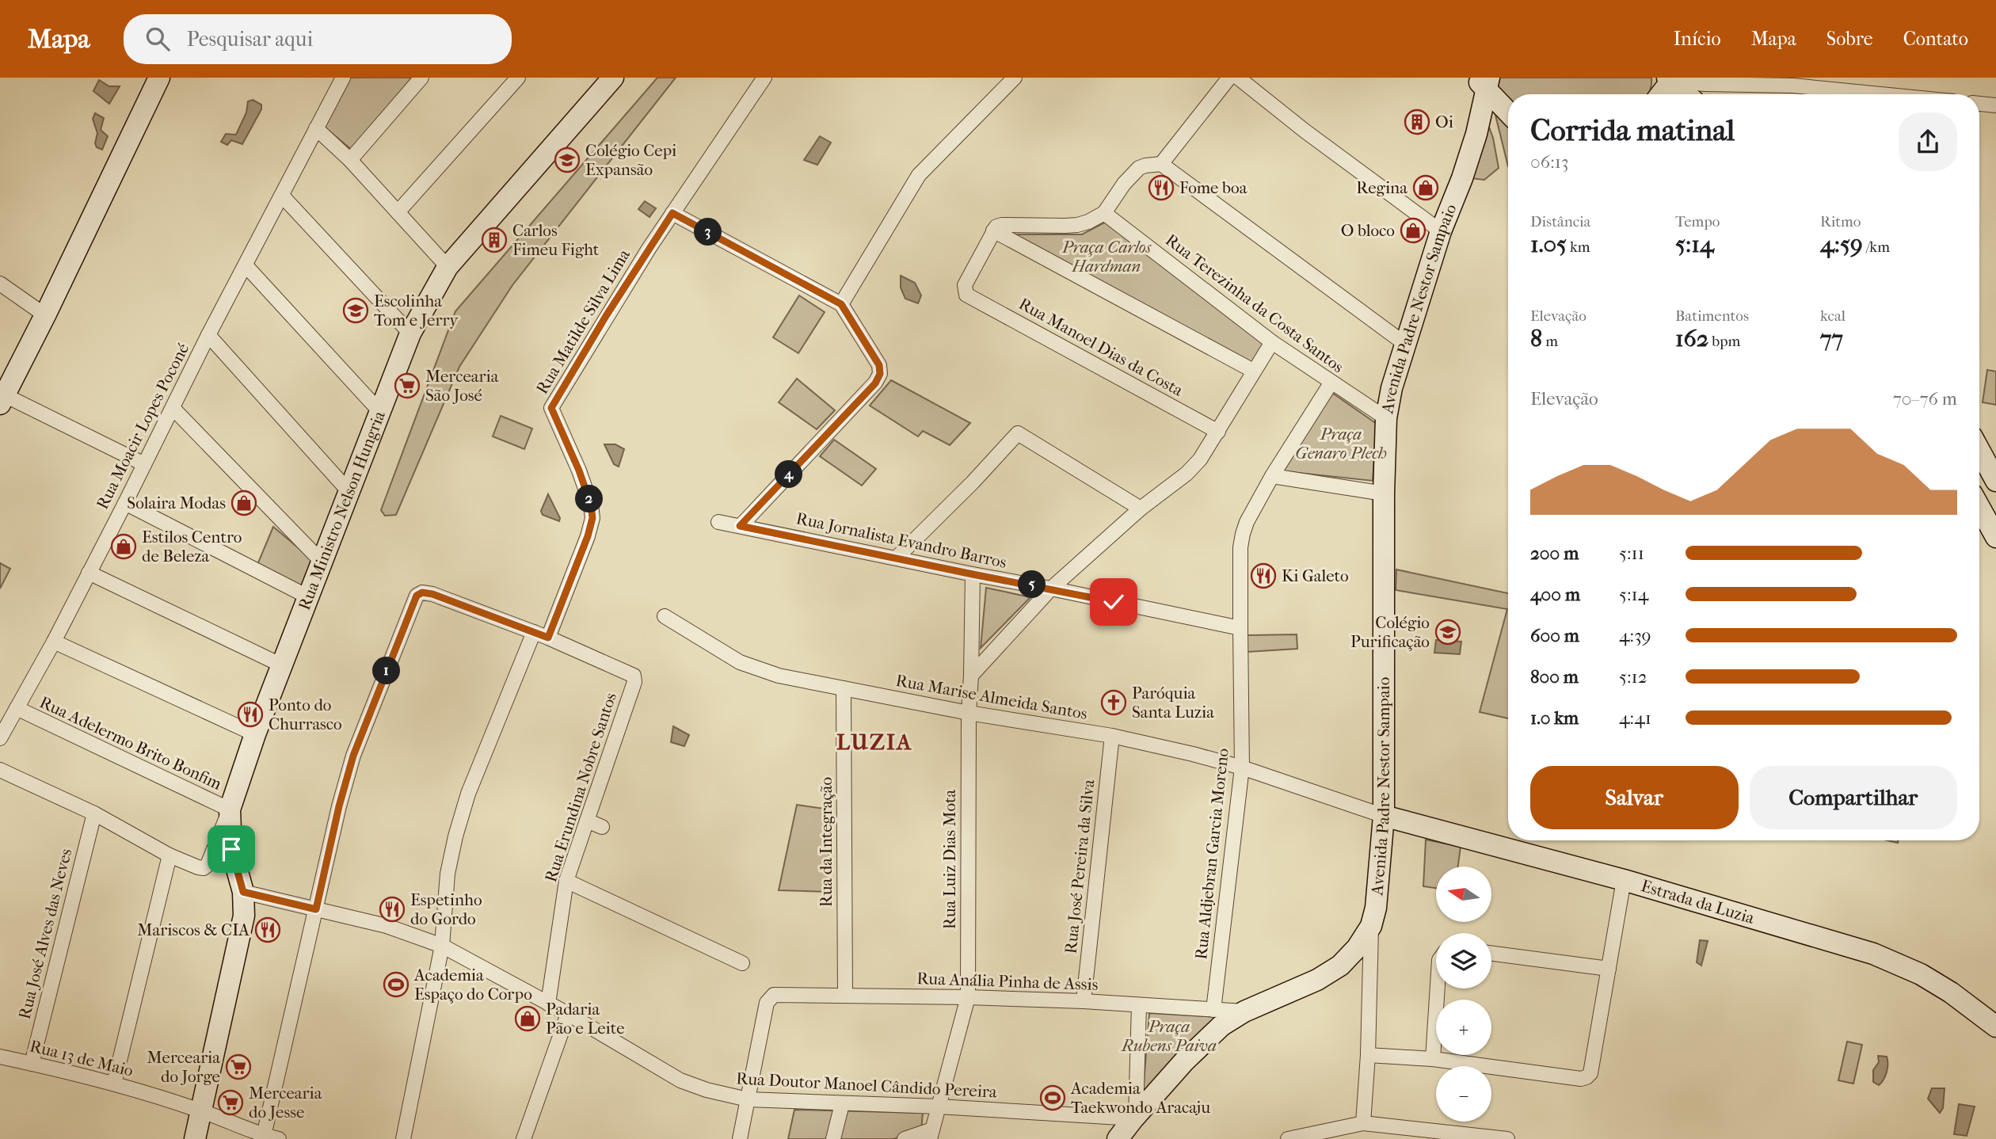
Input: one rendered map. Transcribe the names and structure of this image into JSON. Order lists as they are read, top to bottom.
{
  "streets": {
    "street": [
      "Rua Terezinha da Costa Santos",
      "Avenida Padre Nestor Sampaio",
      "Rua Matilde Silva Lima",
      "Rua Manoel Dias da Costa",
      "Rua Moacir Lopes Poconé",
      "Rua Ministro Nelson Hungria",
      "Rua Jornalista Evandro Barros",
      "Rua Marise Almeida Santos",
      "Rua Adelermo Brito Bonfim",
      "Rua Erundina Nobre Santos",
      "Rua da Integração",
      "Rua Aldjebran Garcia Moreno",
      "Rua Luiz Dias Mota",
      "Rua José Pereira da Silva",
      "Estrada da Luzia",
      "Rua José Alves das Neves",
      "Rua Anália Pinha de Assis",
      "Rua 13 de Maio",
      "Rua Doutor Manoel Cândido Pereira"
    ]
  },
  "crossings": [
    ["Rua Terezinha da Costa Santos", "Avenida Padre Nestor Sampaio"],
    ["Avenida Padre Nestor Sampaio", "Rua Marise Almeida Santos"],
    ["Avenida Padre Nestor Sampaio", "Estrada da Luzia"],
    ["Avenida Padre Nestor Sampaio", "Rua Anália Pinha de Assis"],
    ["Avenida Padre Nestor Sampaio", "Rua Doutor Manoel Cândido Pereira"],
    ["Rua Matilde Silva Lima", "Rua Erundina Nobre Santos"],
    ["Rua Moacir Lopes Poconé", "Rua Adelermo Brito Bonfim"],
    ["Rua Ministro Nelson Hungria", "Rua Adelermo Brito Bonfim"],
    ["Rua Ministro Nelson Hungria", "Rua 13 de Maio"],
    ["Rua Ministro Nelson Hungria", "Rua Doutor Manoel Cândido Pereira"],
    ["Rua Jornalista Evandro Barros", "Rua Aldjebran Garcia Moreno"],
    ["Rua Jornalista Evandro Barros", "Rua Luiz Dias Mota"],
    ["Rua Marise Almeida Santos", "Rua da Integração"],
    ["Rua Marise Almeida Santos", "Rua Aldjebran Garcia Moreno"],
    ["Rua Marise Almeida Santos", "Rua Luiz Dias Mota"],
    ["Rua Marise Almeida Santos", "Rua José Pereira da Silva"],
    ["Rua Marise Almeida Santos", "Estrada da Luzia"],
    ["Rua Erundina Nobre Santos", "Rua Doutor Manoel Cândido Pereira"],
    ["Rua da Integração", "Rua Anália Pinha de Assis"],
    ["Rua Aldjebran Garcia Moreno", "Rua Anália Pinha de Assis"],
    ["Rua Luiz Dias Mota", "Rua Anália Pinha de Assis"],
    ["Rua Luiz Dias Mota", "Rua Doutor Manoel Cândido Pereira"],
    ["Rua José Pereira da Silva", "Rua Anália Pinha de Assis"],
    ["Rua José Alves das Neves", "Rua 13 de Maio"],
    ["Rua Anália Pinha de Assis", "Rua Doutor Manoel Cândido Pereira"]
  ],
  "districts": ["LUZIA"],
  "parks": ["Praça Carlos Hardman", "Praça Genaro Plech", "Praça Rubens Paiva"],
  "places": {
    "building": ["Oi", "Carlos Fimeu Fight"],
    "school or university": ["Colégio Cepi Expansão", "Escolinha Tom e Jerry", "Colégio Purificação"],
    "restaurant": [
      "Fome boa",
      "Ki Galeto",
      "Ponto do Churrasco",
      "Espetinho do Gordo",
      "Mariscos & CIA"
    ],
    "shop": [
      "Regina",
      "O bloco",
      "Solaira Modas",
      "Estilos Centro de Beleza",
      "Padaria Pão e Leite"
    ],
    "supermarket": ["Mercearia São José", "Mercearia do Jorge", "Mercearia do Jesse"],
    "church": ["Paróquia Santa Luzia"],
    "sports": ["Academia Espaço do Corpo", "Academia Taekwondo Aracaju"]
  },
  "north": "left",
  "page": {
    "header": "Mapa",
    "search": "Pesquisar aqui",
    "nav": [
      "Início",
      "Mapa",
      "Sobre",
      "Contato"
    ],
    "heading": ["Corrida matinal", "06:13"],
    "stats": [
      ["Distância", "1.05 km"],
      ["Tempo", "5:14"],
      ["Ritmo", "4:59 /km"],
      ["Elevação", "8 m"],
      ["Batimentos", "162 bpm"],
      ["kcal", "77"]
    ],
    "pins": [
      "3",
      "4",
      "2",
      "5",
      "1"
    ],
    "chart": ["Elevação", "70–76 m"],
    "list": [
      {
        "name": "200 m",
        "note": "5:11"
      },
      {
        "name": "400 m",
        "note": "5:14"
      },
      {
        "name": "600 m",
        "note": "4:39"
      },
      {
        "name": "800 m",
        "note": "5:12"
      },
      {
        "name": "1.0 km",
        "note": "4:41"
      }
    ],
    "buttons": ["Salvar", "Compartilhar"],
    "map_buttons": ["+", "−"]
  }
}
